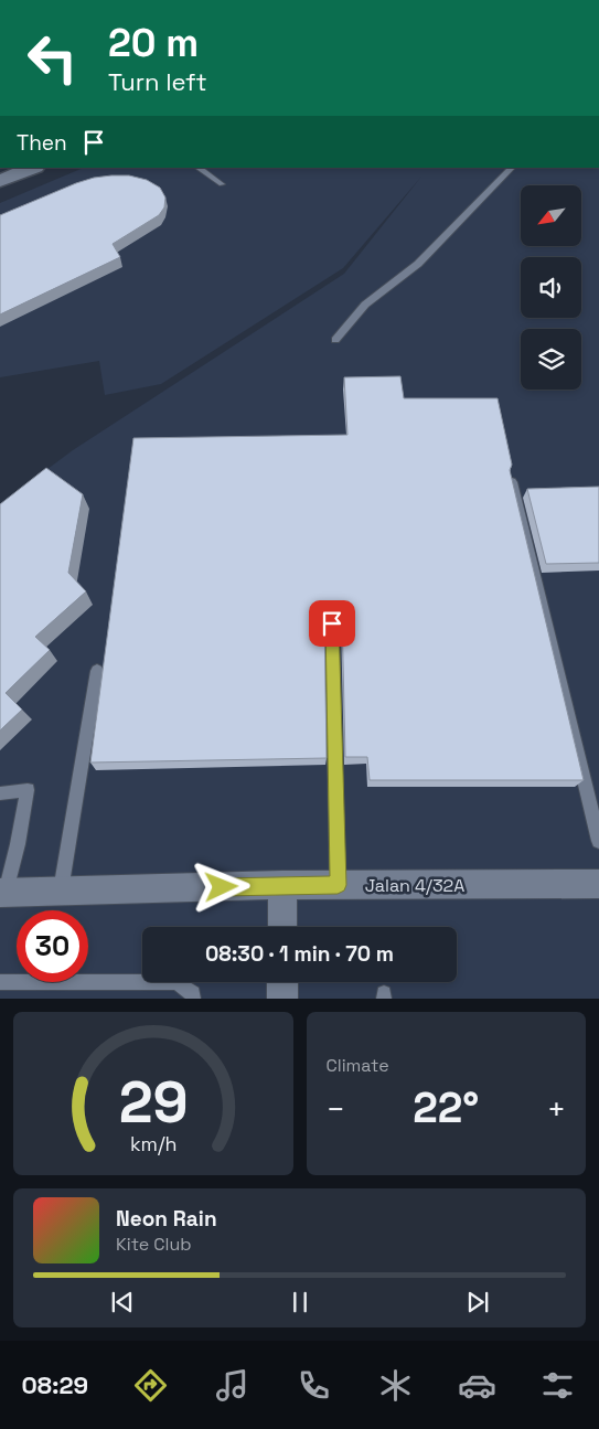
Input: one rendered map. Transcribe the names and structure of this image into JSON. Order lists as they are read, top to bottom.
{
  "streets": {
    "street": ["Jalan 4/32A"]
  },
  "north": "bottom left",
  "page": {
    "turn": ["20 m", "Turn left"],
    "then": "Then",
    "limit": "30",
    "trip": "08:30 · 1 min · 70 m",
    "tile": "Climate",
    "heat": ["−", "22°", "+"],
    "song": ["Neon Rain", "Kite Club"],
    "tabs": "08:29",
    "gauge": ["29", "km/h"]
  }
}
